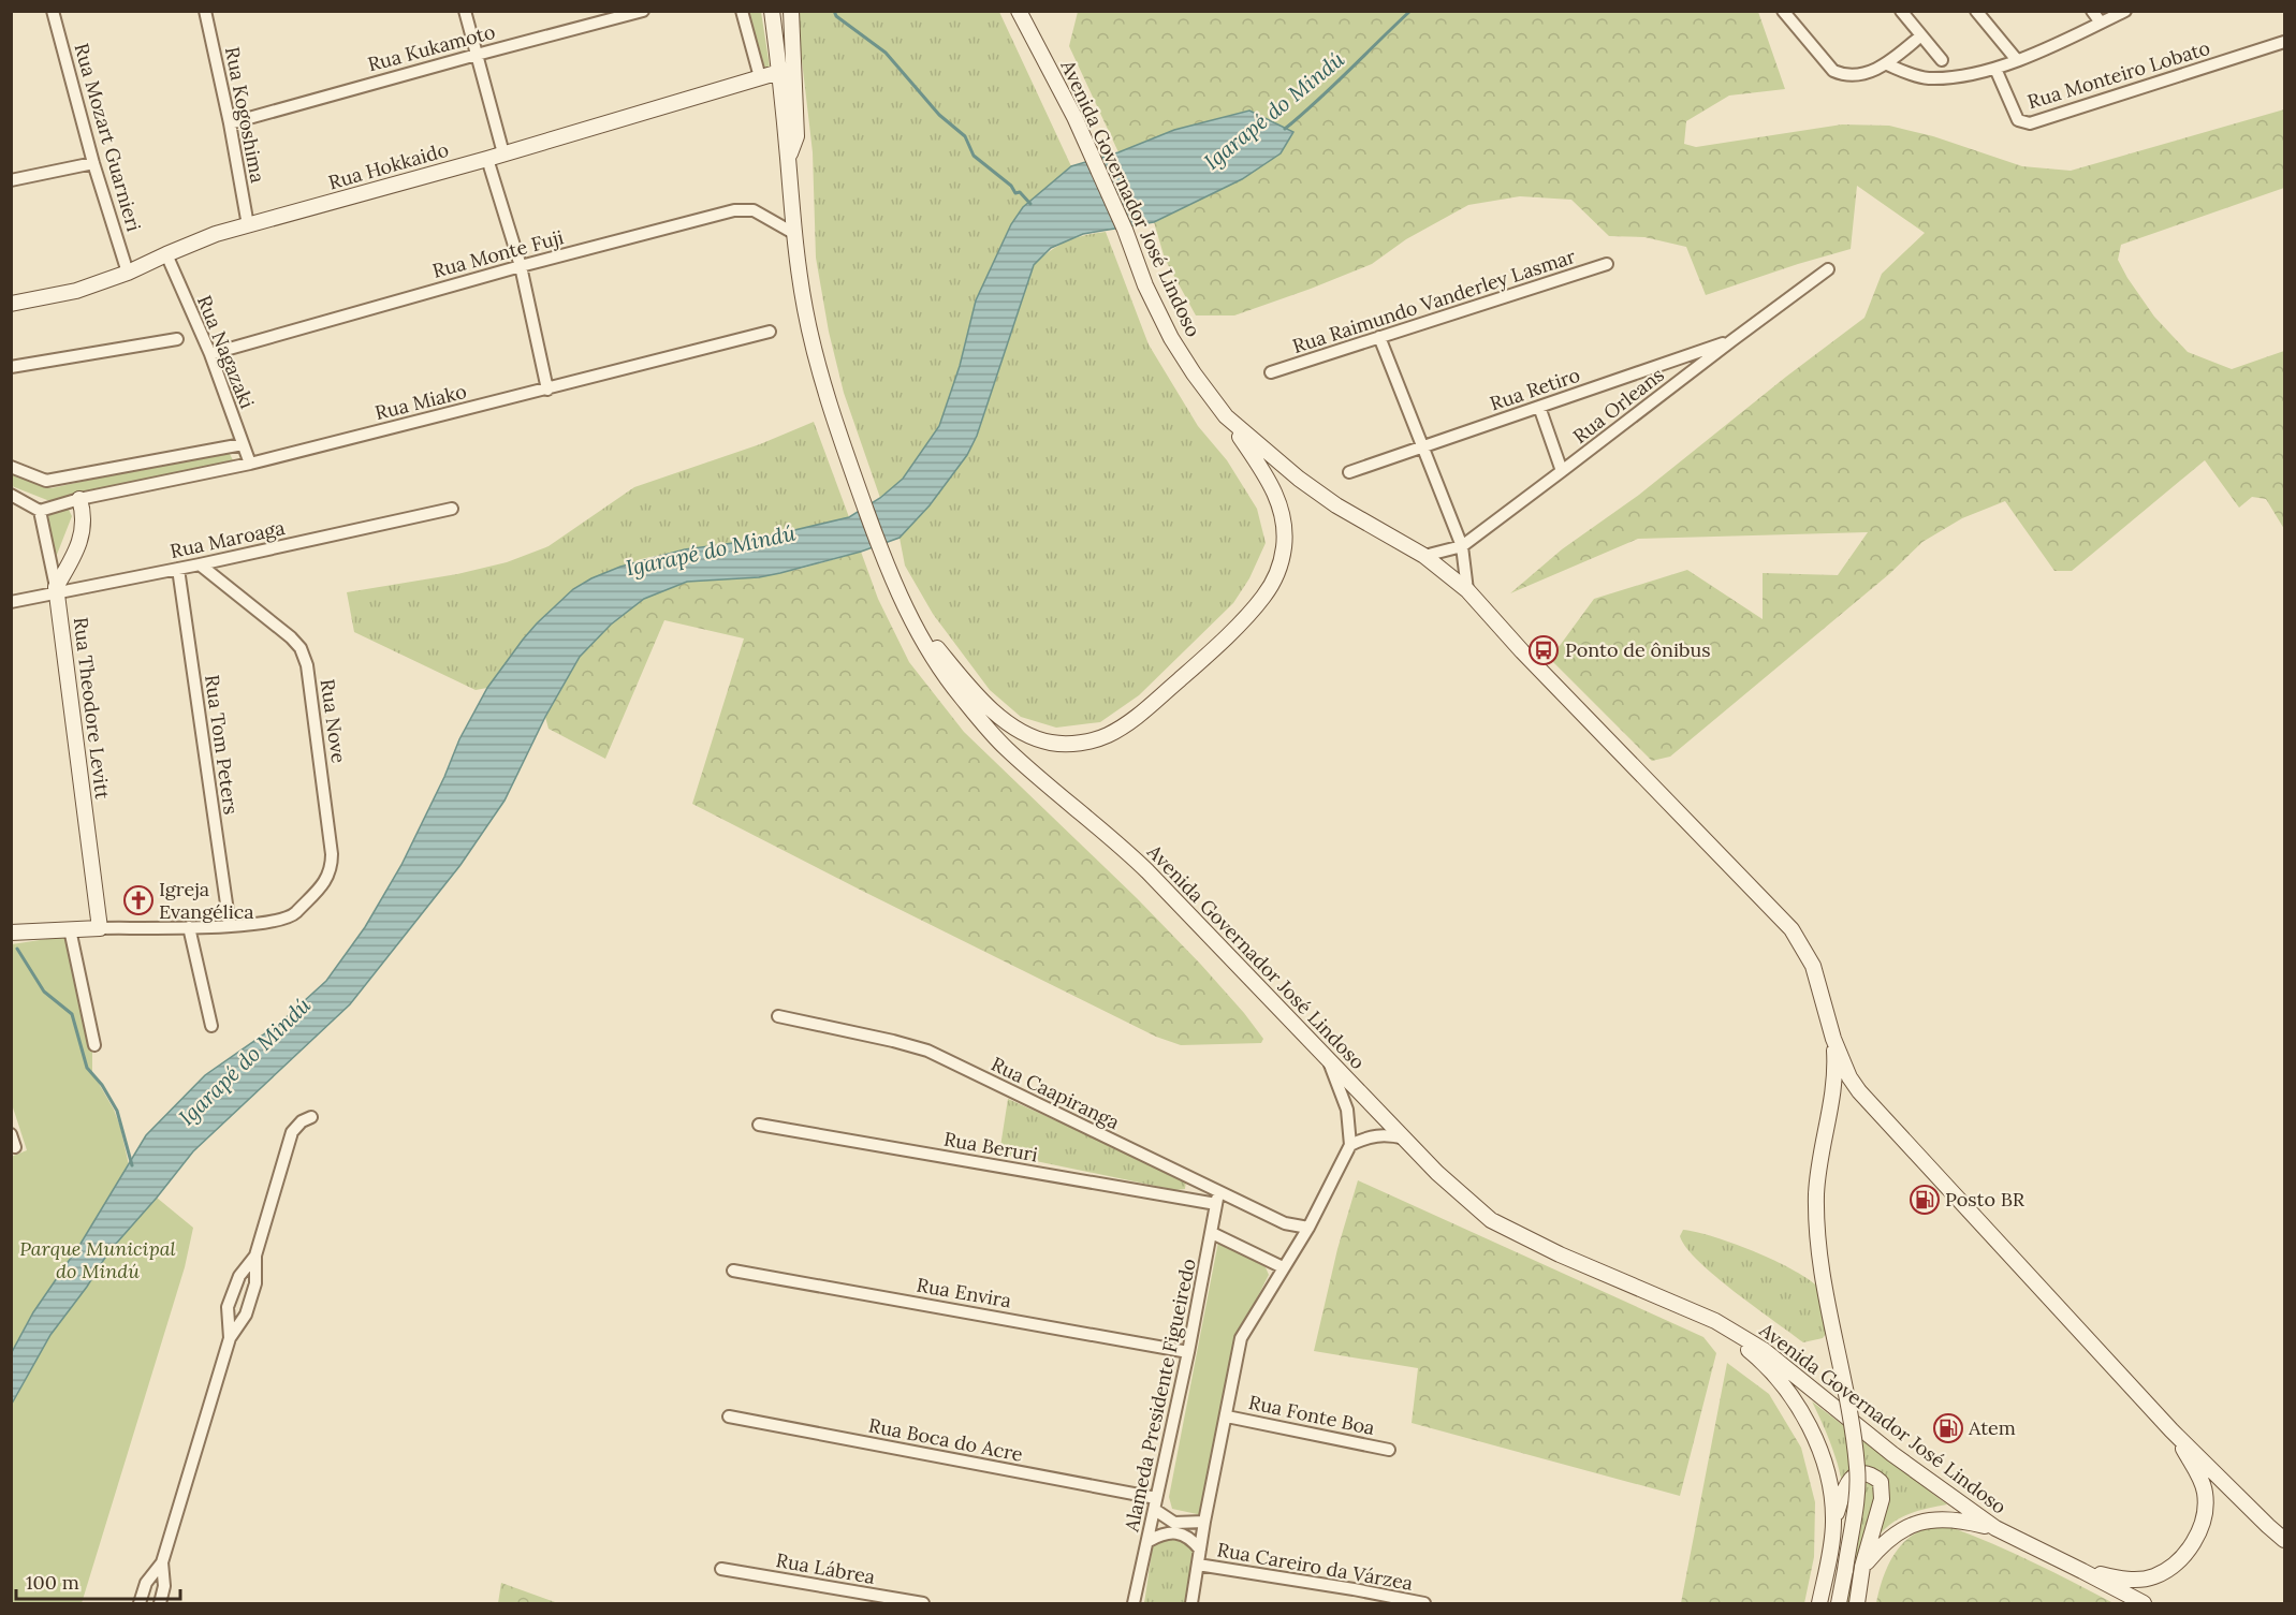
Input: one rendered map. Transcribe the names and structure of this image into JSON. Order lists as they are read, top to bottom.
{
  "streets": {
    "main road": ["Rua Hokkaido", "Avenida Governador José Lindoso", "Rua Theodore Levitt"],
    "street": [
      "Rua Kukamoto",
      "Rua Monteiro Lobato",
      "Rua Kogoshima",
      "Rua Mozart Guarnieri",
      "Rua Monte Fuji",
      "Rua Raimundo Vanderley Lasmar",
      "Rua Nagazaki",
      "Rua Retiro",
      "Rua Miako",
      "Rua Orleans",
      "Rua Maroaga",
      "Rua Nove",
      "Rua Tom Peters",
      "Rua Caapiranga",
      "Rua Beruri",
      "Rua Envira",
      "Alameda Presidente Figueiredo",
      "Rua Fonte Boa",
      "Rua Boca do Acre",
      "Rua Careiro da Várzea",
      "Rua Lábrea"
    ]
  },
  "crossings": [
    ["Rua Kukamoto", "Rua Kogoshima"],
    ["Rua Kogoshima", "Rua Hokkaido"],
    ["Rua Mozart Guarnieri", "Rua Hokkaido"],
    ["Rua Hokkaido", "Avenida Governador José Lindoso"],
    ["Rua Hokkaido", "Rua Nagazaki"],
    ["Avenida Governador José Lindoso", "Rua Monte Fuji"],
    ["Avenida Governador José Lindoso", "Rua Orleans"],
    ["Rua Monte Fuji", "Rua Nagazaki"],
    ["Rua Nagazaki", "Rua Miako"],
    ["Rua Retiro", "Rua Orleans"],
    ["Rua Maroaga", "Rua Theodore Levitt"],
    ["Rua Maroaga", "Rua Nove"],
    ["Rua Maroaga", "Rua Tom Peters"],
    ["Rua Nove", "Rua Tom Peters"],
    ["Rua Caapiranga", "Alameda Presidente Figueiredo"],
    ["Rua Beruri", "Alameda Presidente Figueiredo"],
    ["Rua Envira", "Alameda Presidente Figueiredo"],
    ["Alameda Presidente Figueiredo", "Rua Boca do Acre"]
  ],
  "water": ["Igarapé do Mindú"],
  "parks": ["Parque Municipal do Mindú"],
  "places": {
    "bus stop": ["Ponto de ônibus"],
    "church": ["Igreja Evangélica"],
    "fuel station": ["Posto BR", "Atem"]
  },
  "scale_bar": "100 m"
}
